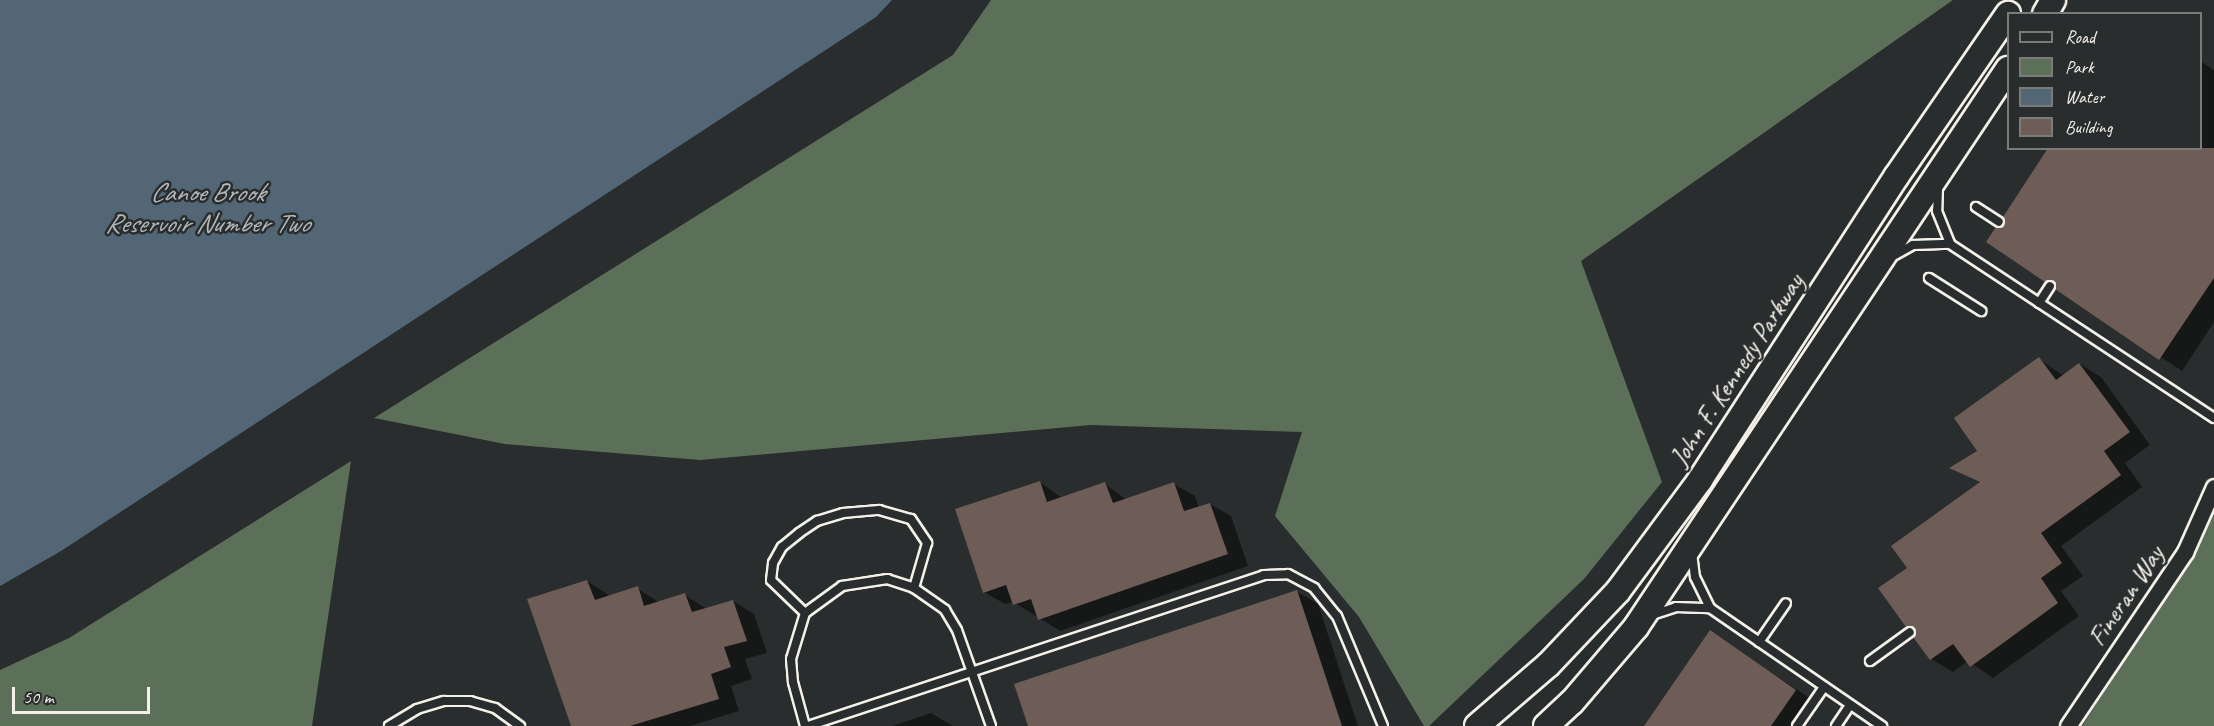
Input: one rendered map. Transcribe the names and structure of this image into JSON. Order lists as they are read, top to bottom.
{
  "streets": {
    "main road": ["John F. Kennedy Parkway"],
    "street": ["Fineran Way"]
  },
  "water": ["Canoe Brook Reservoir Number Two"],
  "legend": [
    "Road",
    "Park",
    "Water",
    "Building"
  ],
  "scale_bar": "50 m"
}
